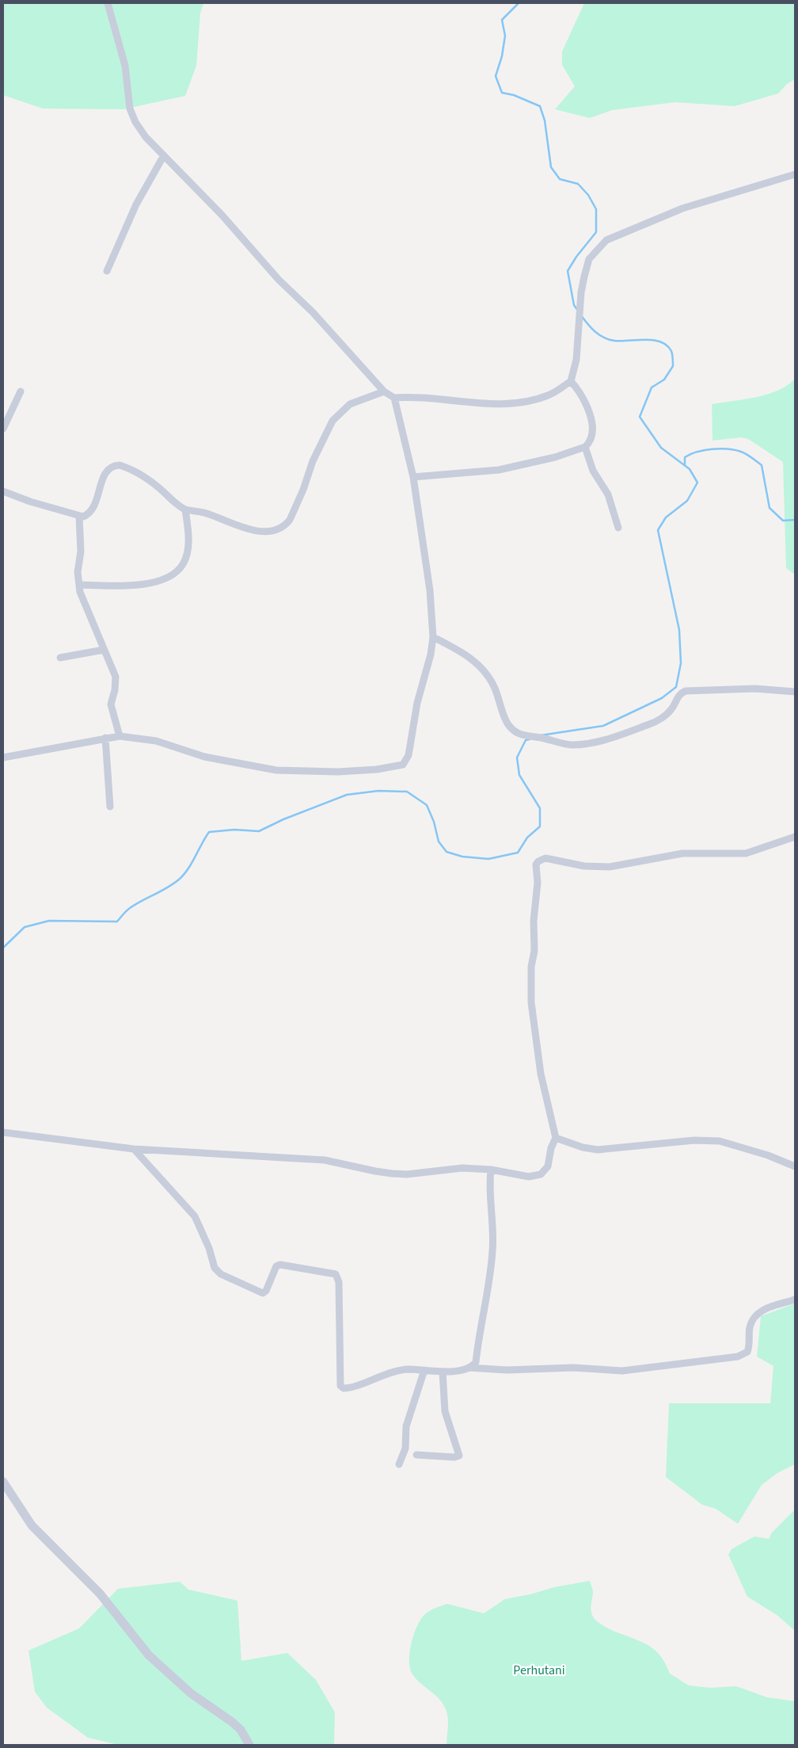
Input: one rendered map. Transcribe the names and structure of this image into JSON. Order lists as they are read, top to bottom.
{
  "parks": ["Perhutani"]
}
